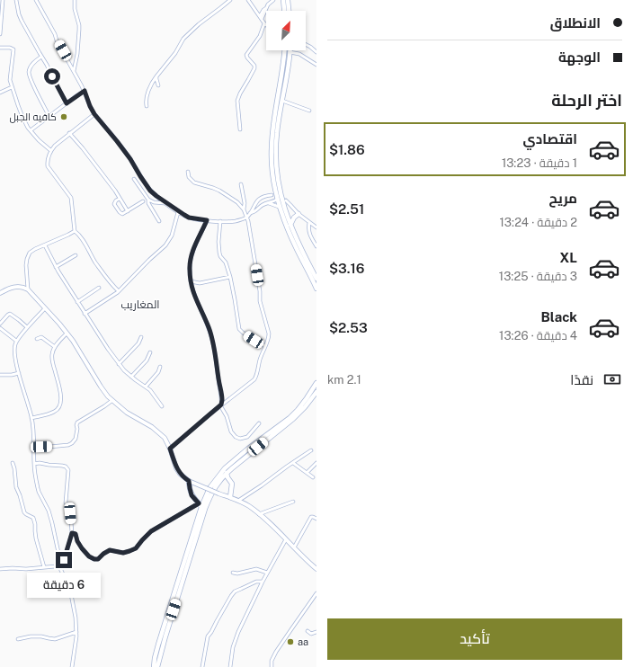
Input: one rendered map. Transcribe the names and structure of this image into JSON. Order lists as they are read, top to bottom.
{
  "districts": ["المغاريب"],
  "places": ["كافيه الجبل", "aa"],
  "north": "top right",
  "page": {
    "banner": ["الانطلاق", "الوجهة"],
    "heading": "اختر الرحلة",
    "list": [
      {
        "name": "اقتصادي",
        "note": "1 دقيقة · 13:23",
        "value": "$1.86"
      },
      {
        "name": "مريح",
        "note": "2 دقيقة · 13:24",
        "value": "$2.51"
      },
      {
        "name": "XL",
        "note": "3 دقيقة · 13:25",
        "value": "$3.16"
      },
      {
        "name": "Black",
        "note": "4 دقيقة · 13:26",
        "value": "$2.53"
      }
    ],
    "pay": ["نقدًا", "2.1 km"],
    "bubble": "6 دقيقة",
    "buttons": "تأكيد"
  }
}
